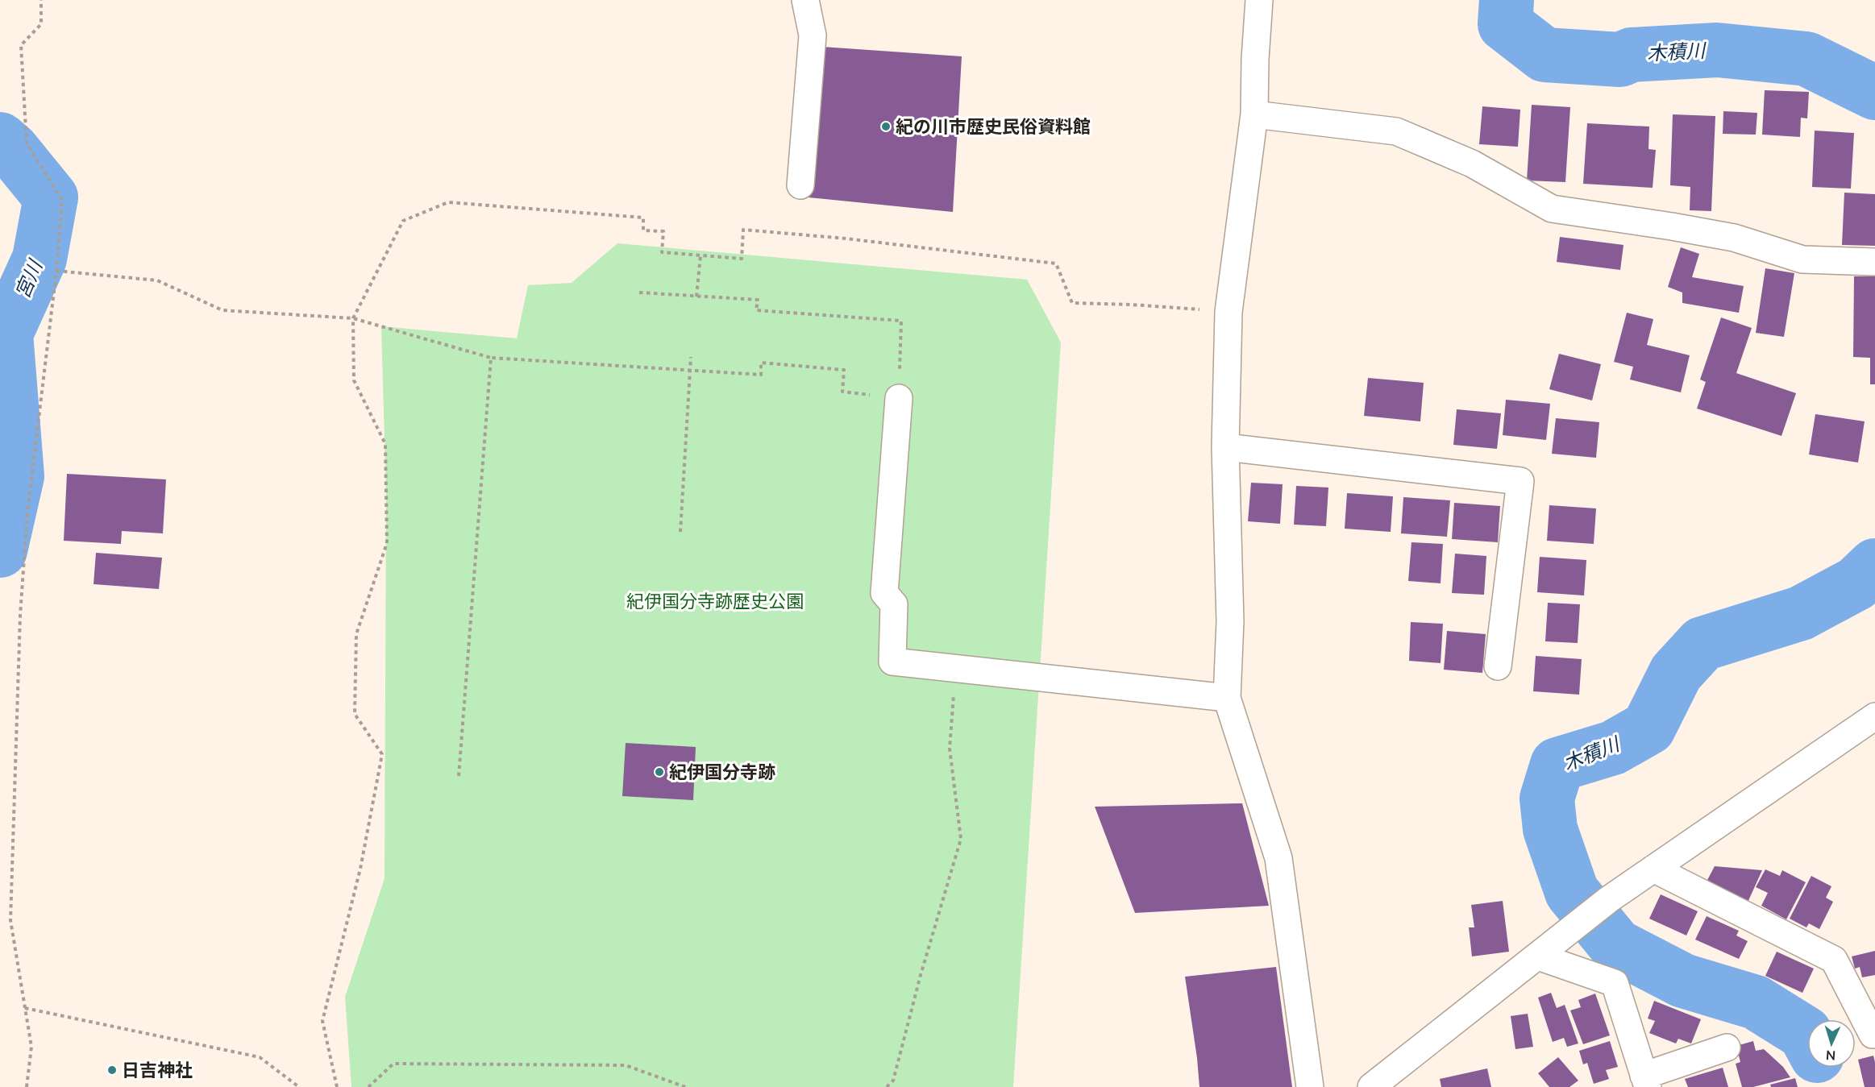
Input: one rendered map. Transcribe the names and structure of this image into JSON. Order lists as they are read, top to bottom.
{
  "water": ["木積川", "宮川"],
  "parks": ["紀伊国分寺跡歴史公園"],
  "places": ["紀の川市歴史民俗資料館", "紀伊国分寺跡", "日吉神社"],
  "north": "bottom"
}
